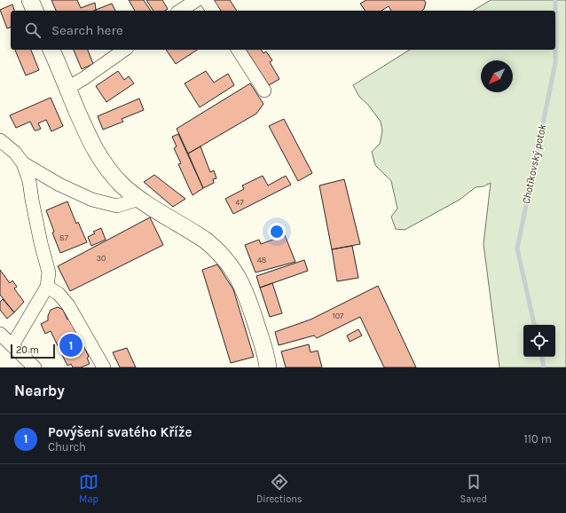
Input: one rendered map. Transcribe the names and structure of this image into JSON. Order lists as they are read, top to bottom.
{
  "water": ["Chotíkovský potok"],
  "house_numbers": [
    "47",
    "87",
    "30",
    "48",
    "107"
  ],
  "scale_bar": "20 m",
  "north": "bottom left",
  "page": {
    "search": "Search here",
    "pins": "1",
    "scale": "20 m",
    "heading": "Nearby",
    "list": [
      {
        "mark": "1",
        "name": "Povýšení svatého Kříže",
        "note": "Church",
        "value": "110 m"
      }
    ],
    "nav": ["Map", "Directions", "Saved"]
  }
}
